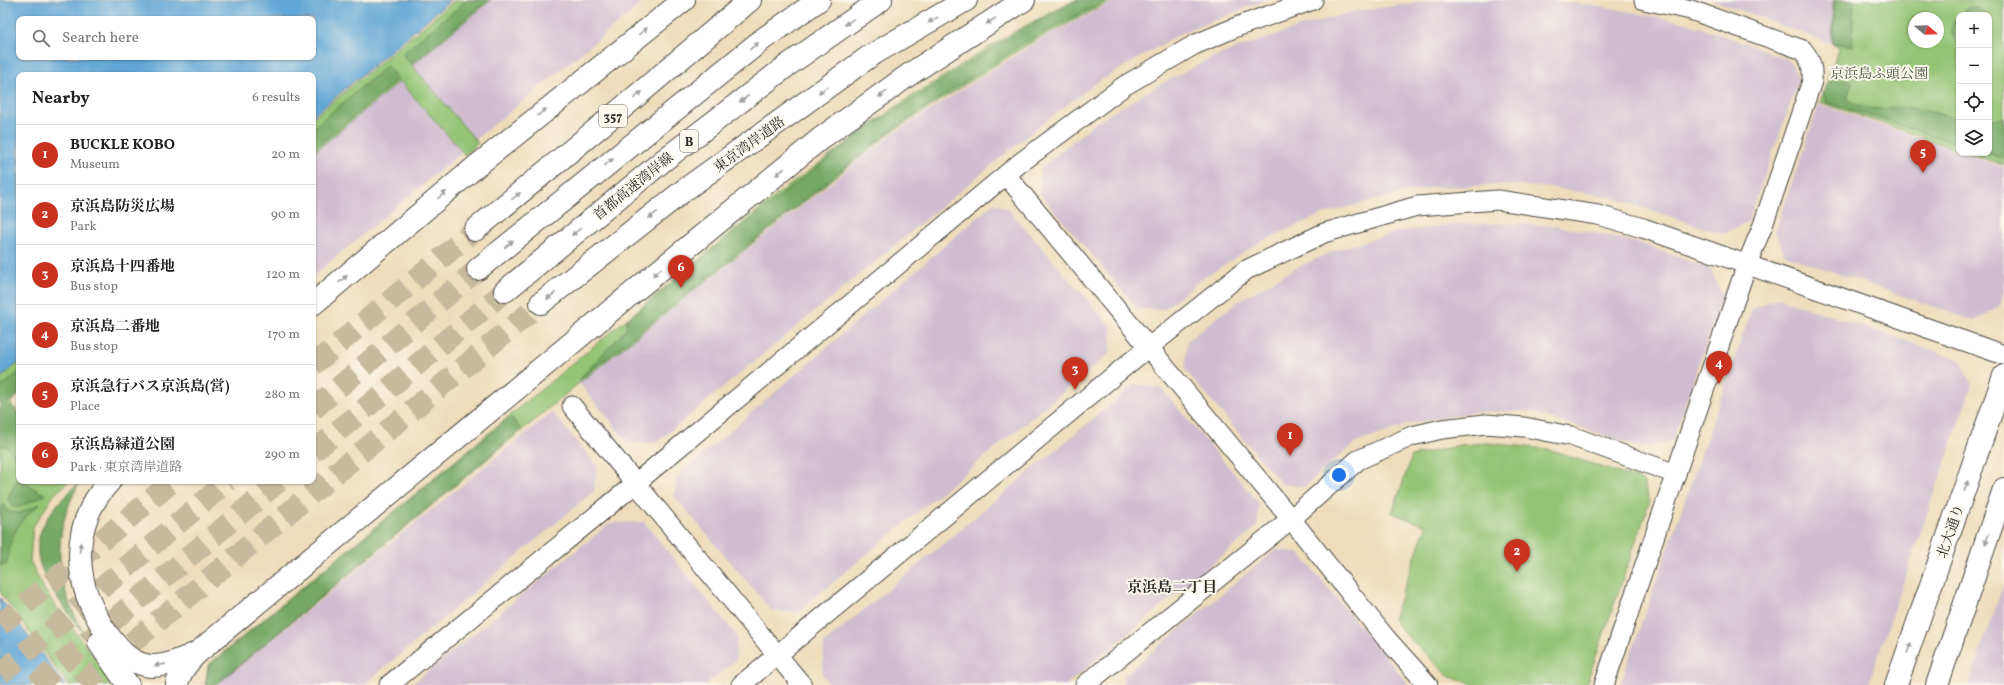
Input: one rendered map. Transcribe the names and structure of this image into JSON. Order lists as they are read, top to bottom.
{
  "streets": {
    "main road": [
      "357",
      "B",
      "東京湾岸道路",
      "首都高速湾岸線",
      "北大通り"
    ]
  },
  "districts": ["京浜島二丁目"],
  "parks": ["京浜島ふ頭公園"],
  "north": "right",
  "page": {
    "map_buttons": ["+", "−"],
    "search": "Search here",
    "heading": ["Nearby", "6 results"],
    "list": [
      {
        "mark": "1",
        "name": "BUCKLE KOBO",
        "note": "Museum",
        "value": "20 m"
      },
      {
        "mark": "2",
        "name": "京浜島防災広場",
        "note": "Park",
        "value": "90 m"
      },
      {
        "mark": "3",
        "name": "京浜島十四番地",
        "note": "Bus stop",
        "value": "120 m"
      },
      {
        "mark": "4",
        "name": "京浜島二番地",
        "note": "Bus stop",
        "value": "170 m"
      },
      {
        "mark": "5",
        "name": "京浜急行バス京浜島(営)",
        "note": "Place",
        "value": "280 m"
      },
      {
        "mark": "6",
        "name": "京浜島緑道公園",
        "note": "Park · 東京湾岸道路",
        "value": "290 m"
      }
    ],
    "pins": [
      "5",
      "6",
      "4",
      "3",
      "1",
      "2"
    ]
  }
}
